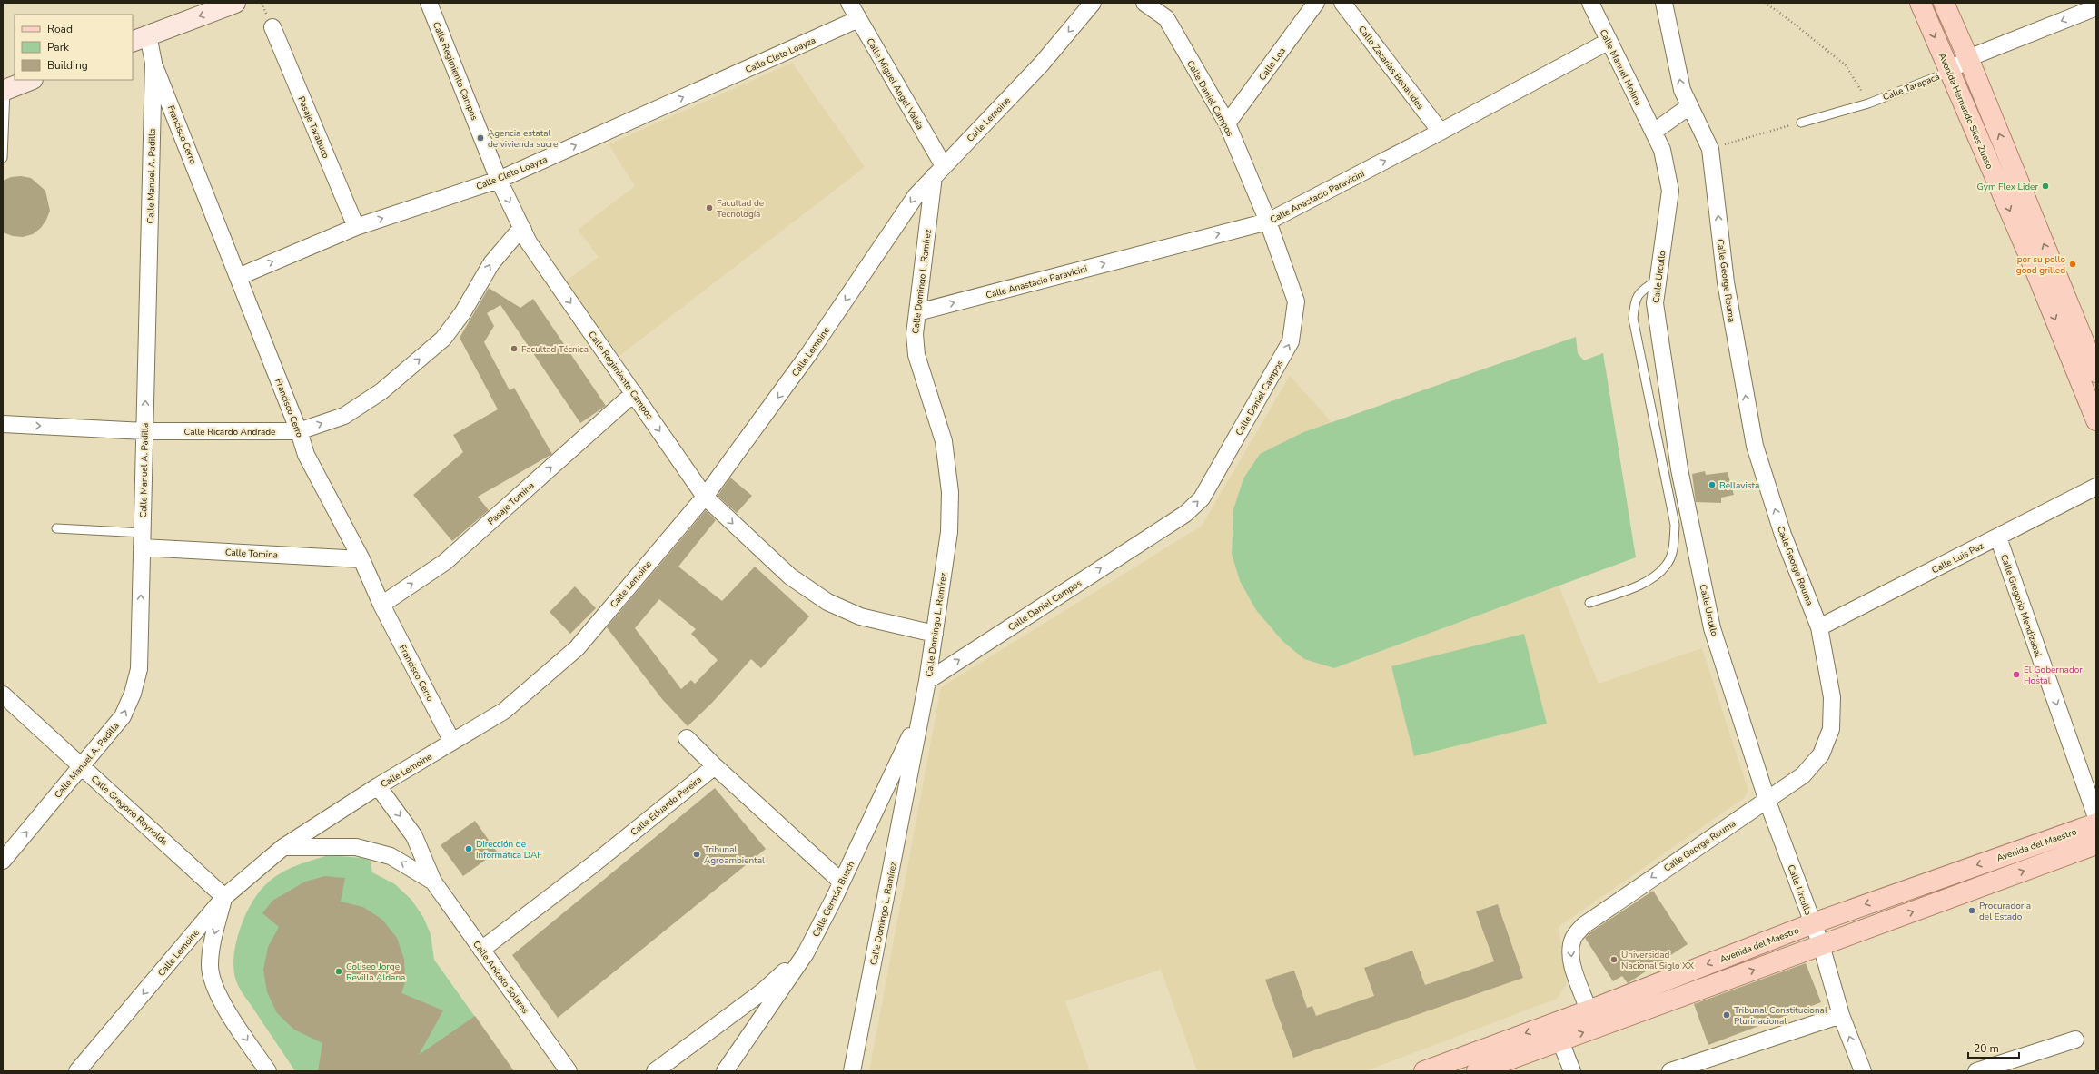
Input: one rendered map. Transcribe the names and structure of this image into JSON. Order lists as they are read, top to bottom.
{
  "streets": {
    "main road": ["Avenida Hernando Siles Zuaso", "Avenida del Maestro"],
    "street": [
      "Calle Cleto Loayza",
      "Calle Loa",
      "Calle Zacarías Benavides",
      "Calle Manuel Molina",
      "Calle Regimiento Campos",
      "Calle Miguel Angel Valda",
      "Calle Tarapacá",
      "Calle Daniel Campos",
      "Calle Lemoine",
      "Pasaje Tarabuco",
      "Francisco Cerro",
      "Calle Manuel A. Padilla",
      "Calle Anastacio Paravicini",
      "Calle Urcullo",
      "Calle George Rouma",
      "Calle Domingo L. Ramírez",
      "Calle Ricardo Andrade",
      "Pasaje Tomina",
      "Calle Tomina",
      "Calle Luis Paz",
      "Calle Gregorio Mendizabal",
      "Calle Eduardo Pereira",
      "Calle Gregorio Reynolds",
      "Calle Germán Busch",
      "Calle Aniceto Solares"
    ]
  },
  "crossings": [
    ["Calle Cleto Loayza", "Calle Regimiento Campos"],
    ["Calle Cleto Loayza", "Calle Miguel Angel Valda"],
    ["Calle Cleto Loayza", "Pasaje Tarabuco"],
    ["Calle Cleto Loayza", "Francisco Cerro"],
    ["Calle Loa", "Calle Daniel Campos"],
    ["Calle Zacarías Benavides", "Calle Anastacio Paravicini"],
    ["Calle Manuel Molina", "Calle Anastacio Paravicini"],
    ["Calle Manuel Molina", "Calle Urcullo"],
    ["Calle Regimiento Campos", "Calle Lemoine"],
    ["Calle Regimiento Campos", "Calle Domingo L. Ramírez"],
    ["Calle Regimiento Campos", "Calle Ricardo Andrade"],
    ["Calle Regimiento Campos", "Pasaje Tomina"],
    ["Calle Miguel Angel Valda", "Calle Lemoine"],
    ["Calle Miguel Angel Valda", "Calle Domingo L. Ramírez"],
    ["Calle Tarapacá", "Avenida Hernando Siles Zuaso"],
    ["Calle Daniel Campos", "Calle Anastacio Paravicini"],
    ["Calle Daniel Campos", "Calle Domingo L. Ramírez"],
    ["Calle Lemoine", "Francisco Cerro"],
    ["Calle Lemoine", "Calle Domingo L. Ramírez"],
    ["Calle Lemoine", "Calle Gregorio Reynolds"],
    ["Calle Lemoine", "Calle Aniceto Solares"],
    ["Francisco Cerro", "Calle Manuel A. Padilla"],
    ["Francisco Cerro", "Calle Ricardo Andrade"],
    ["Francisco Cerro", "Pasaje Tomina"],
    ["Francisco Cerro", "Calle Tomina"],
    ["Calle Manuel A. Padilla", "Calle Ricardo Andrade"],
    ["Calle Manuel A. Padilla", "Calle Tomina"],
    ["Calle Manuel A. Padilla", "Calle Gregorio Reynolds"],
    ["Calle Anastacio Paravicini", "Calle Domingo L. Ramírez"],
    ["Calle Urcullo", "Calle George Rouma"],
    ["Calle Urcullo", "Avenida del Maestro"],
    ["Calle George Rouma", "Calle Luis Paz"],
    ["Calle George Rouma", "Avenida del Maestro"],
    ["Calle Domingo L. Ramírez", "Calle Germán Busch"],
    ["Calle Luis Paz", "Calle Gregorio Mendizabal"],
    ["Calle Eduardo Pereira", "Calle Aniceto Solares"]
  ],
  "one_way": [
    "Calle Cleto Loayza",
    "Calle Regimiento Campos",
    "Calle Tarapacá",
    "Calle Daniel Campos",
    "Calle Lemoine",
    "Calle Manuel A. Padilla",
    "Calle Anastacio Paravicini",
    "Calle Ricardo Andrade",
    "Pasaje Tomina",
    "Calle Gregorio Mendizabal"
  ],
  "places": [
    "Agencia estatal de vivienda sucre",
    "Gym Flex Lider",
    "Facultad de Tecnología",
    "por su pollo good grilled",
    "Facultad Técnica",
    "Bellavista",
    "El Gobernador Hostal",
    "Dirección de Informática DAF",
    "Tribunal Agroambiental",
    "Procuradoria del Estado",
    "Universidad Nacional Siglo XX",
    "Coliseo Jorge Revilla Aldana",
    "Tribunal Constitucional Plurinacional"
  ],
  "legend": ["Road", "Park", "Building"],
  "scale_bar": "20 m"
}
